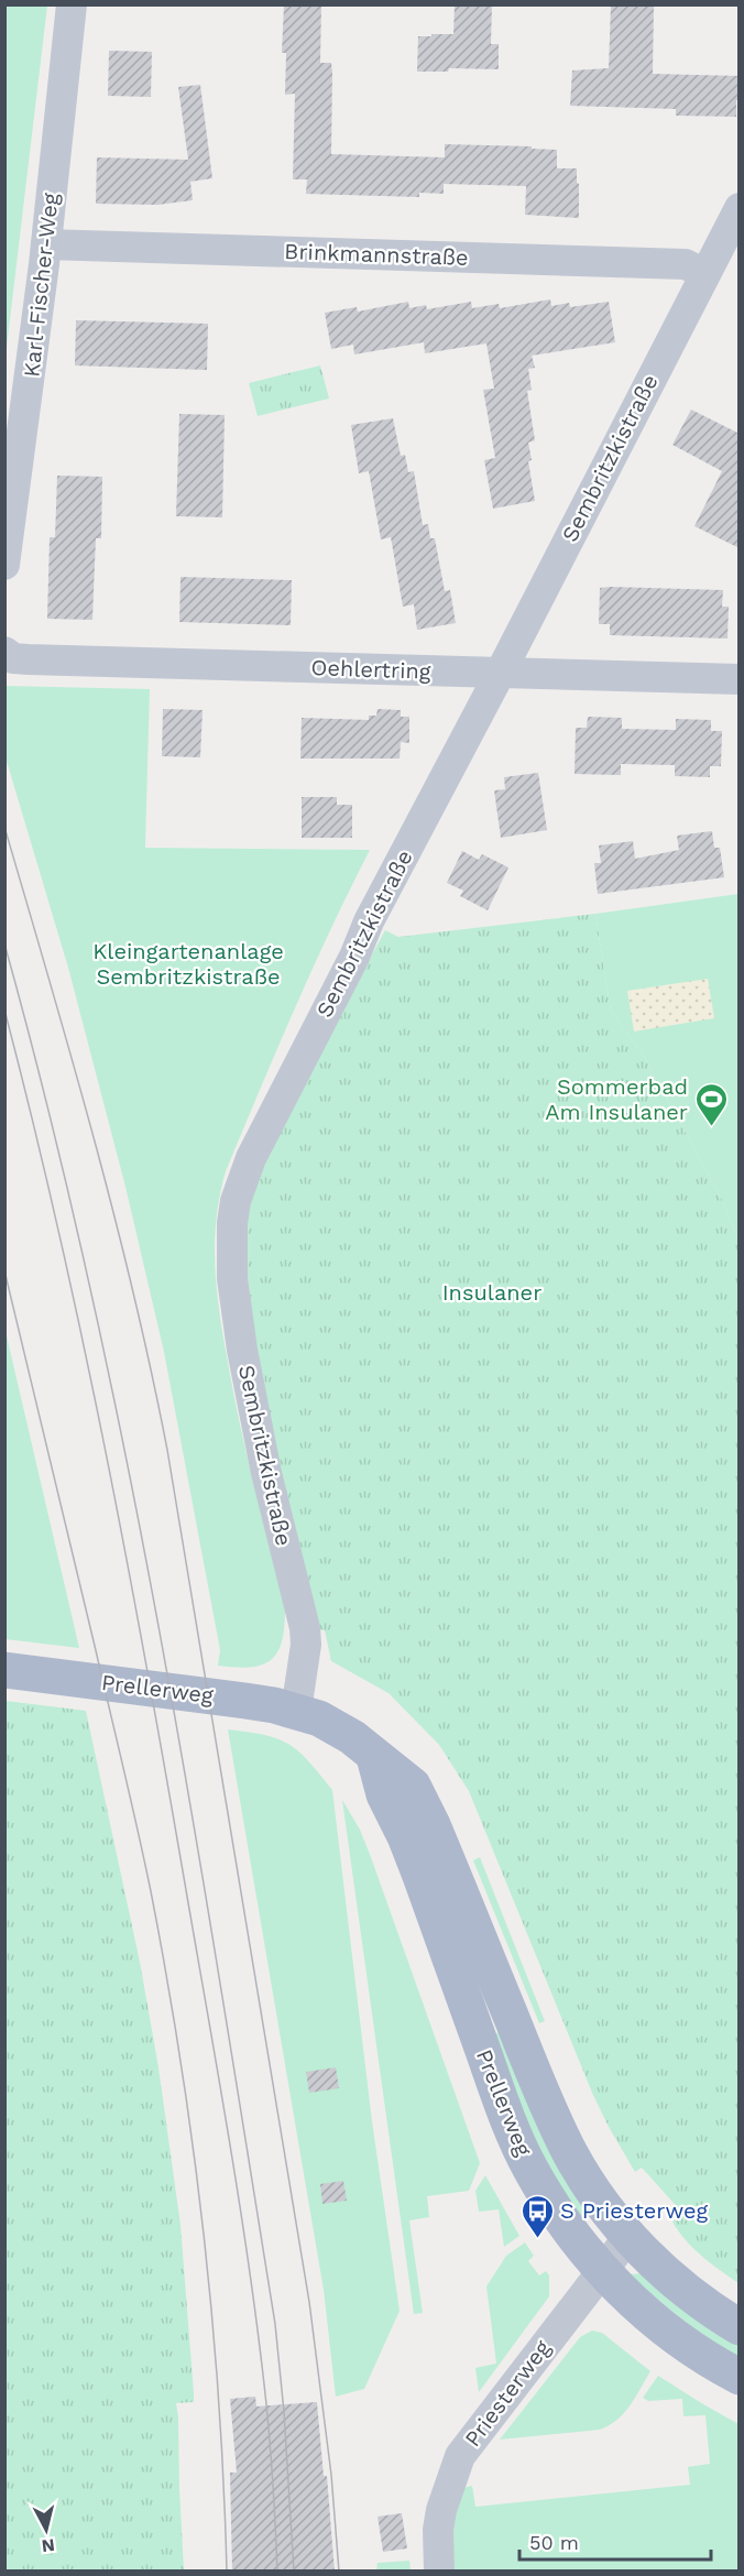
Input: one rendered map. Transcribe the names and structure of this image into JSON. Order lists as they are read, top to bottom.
{
  "streets": {
    "main road": ["Prellerweg"],
    "street": [
      "Brinkmannstraße",
      "Karl-Fischer-Weg",
      "Sembritzkistraße",
      "Oehlertring",
      "Priesterweg"
    ]
  },
  "crossings": [
    ["Brinkmannstraße", "Karl-Fischer-Weg"],
    ["Brinkmannstraße", "Sembritzkistraße"],
    ["Sembritzkistraße", "Oehlertring"],
    ["Sembritzkistraße", "Prellerweg"],
    ["Prellerweg", "Priesterweg"]
  ],
  "parks": ["Kleingartenanlage Sembritzkistraße", "Insulaner"],
  "places": {
    "sports": ["Sommerbad Am Insulaner"],
    "bus stop": ["S Priesterweg"]
  },
  "scale_bar": "50 m",
  "north": "bottom"
}
